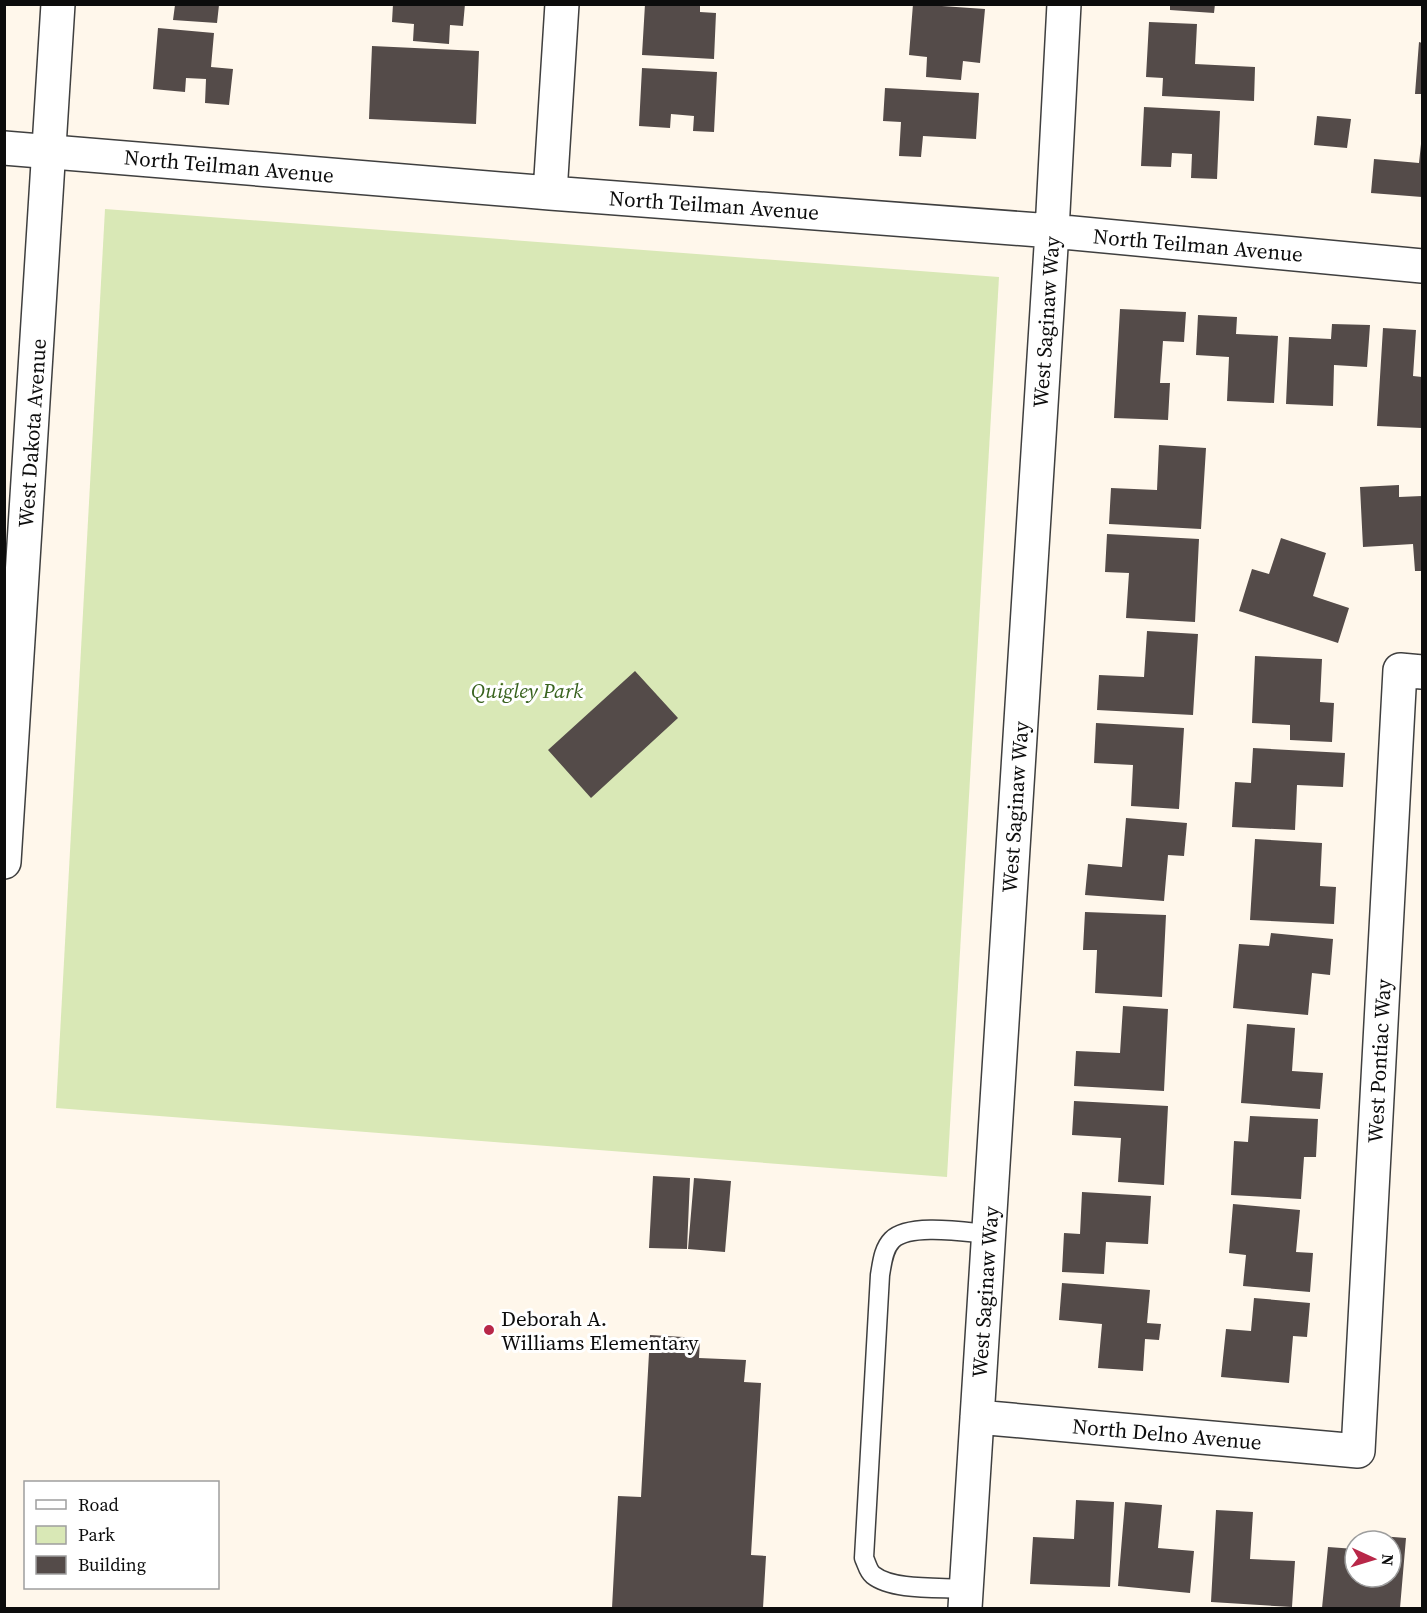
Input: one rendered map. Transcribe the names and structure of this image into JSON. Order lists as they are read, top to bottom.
{
  "streets": {
    "street": [
      "North Teilman Avenue",
      "West Saginaw Way",
      "West Dakota Avenue",
      "West Pontiac Way",
      "North Delno Avenue"
    ]
  },
  "crossings": [
    ["North Teilman Avenue", "West Saginaw Way"],
    ["North Teilman Avenue", "West Dakota Avenue"],
    ["West Saginaw Way", "North Delno Avenue"],
    ["West Pontiac Way", "North Delno Avenue"]
  ],
  "parks": ["Quigley Park"],
  "places": ["Deborah A. Williams Elementary"],
  "legend": ["Road", "Park", "Building"],
  "north": "right"
}
